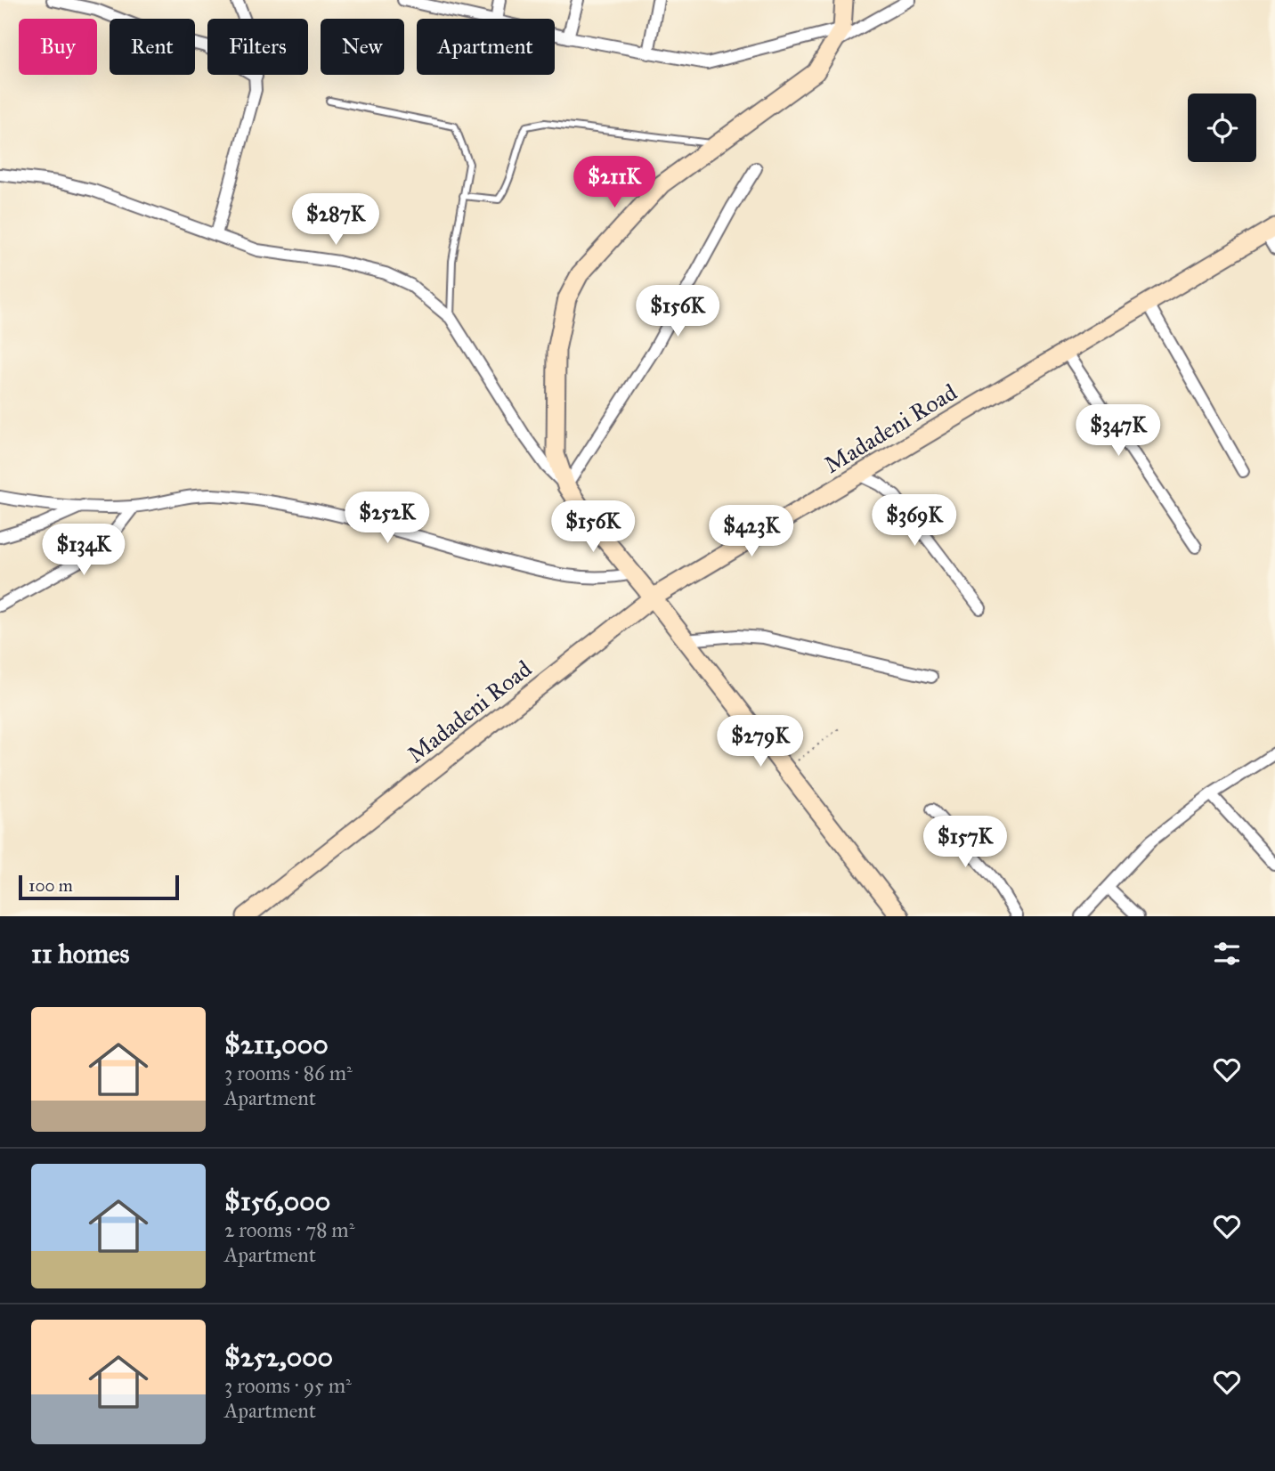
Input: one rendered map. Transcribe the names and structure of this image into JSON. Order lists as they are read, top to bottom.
{
  "streets": {
    "street": ["Madadeni Road"]
  },
  "scale_bar": "100 m",
  "page": {
    "chip": [
      "Buy",
      "Rent",
      "Filters",
      "New",
      "Apartment"
    ],
    "price": [
      "$211K",
      "$287K",
      "$156K",
      "$347K",
      "$252K",
      "$369K",
      "$156K",
      "$423K",
      "$134K",
      "$279K",
      "$157K"
    ],
    "scale": "100 m",
    "heading": "11 homes",
    "list": [
      {
        "name": "$211,000",
        "note": "3 rooms · 86 m² · Apartment"
      },
      {
        "name": "$156,000",
        "note": "2 rooms · 78 m² · Apartment"
      },
      {
        "name": "$252,000",
        "note": "3 rooms · 95 m² · Apartment"
      }
    ]
  }
}
